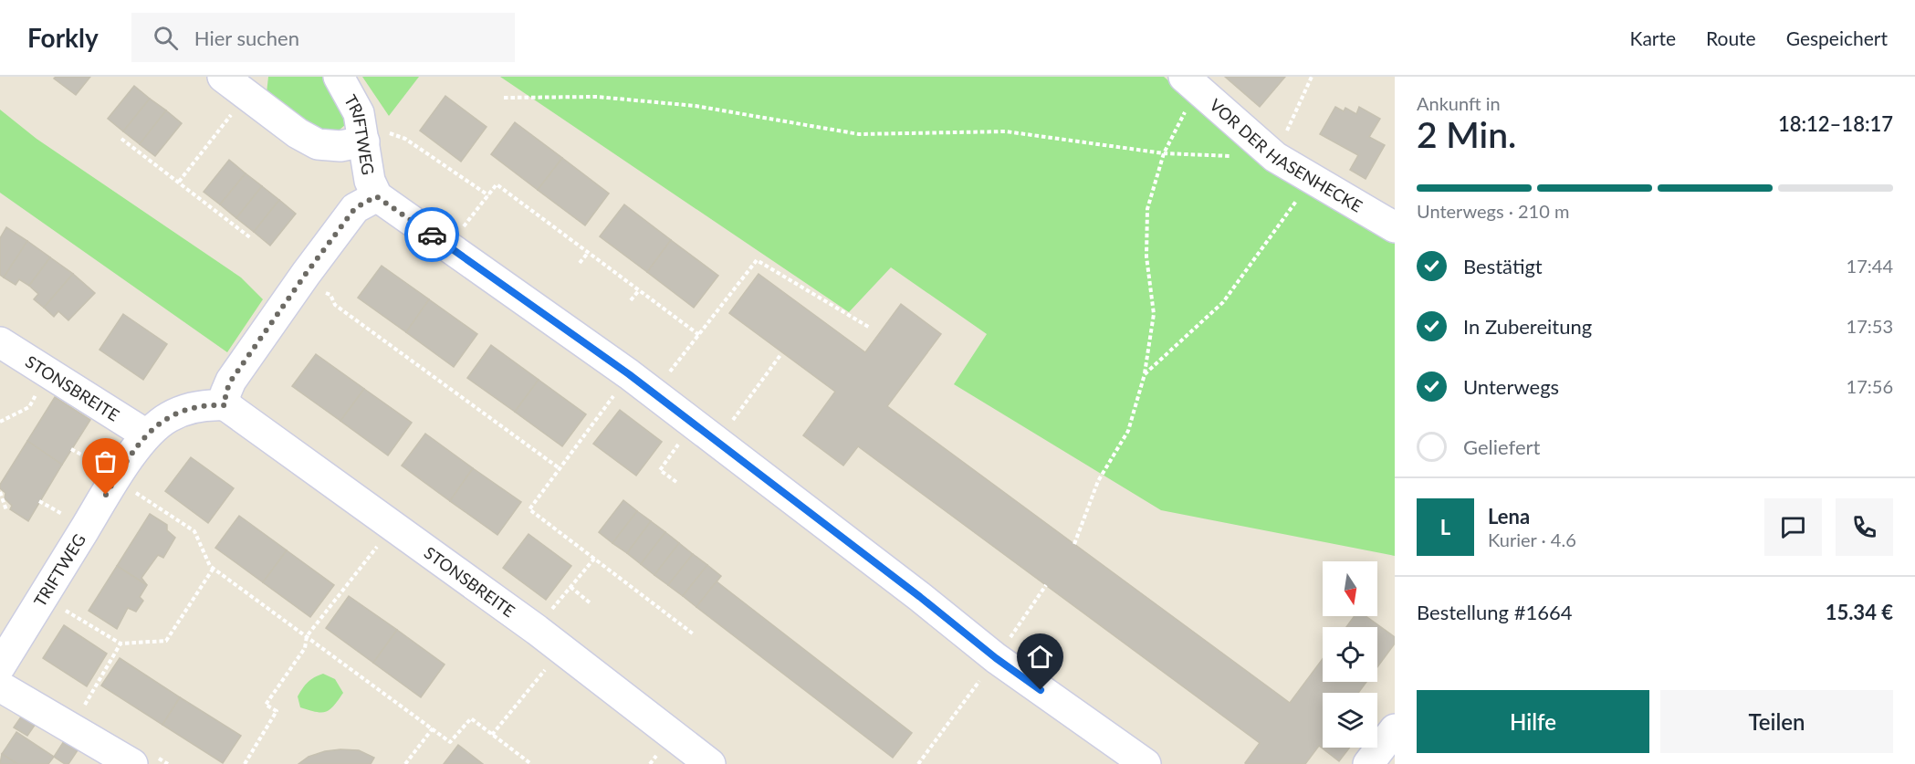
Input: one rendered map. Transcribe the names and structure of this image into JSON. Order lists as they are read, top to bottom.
{
  "streets": {
    "street": ["TRIFTWEG", "VOR DER HASENHECKE", "STONSBREITE"]
  },
  "crossings": [
    ["TRIFTWEG", "STONSBREITE"]
  ],
  "north": "bottom",
  "page": {
    "header": "Forkly",
    "search": "Hier suchen",
    "nav": ["Karte", "Route", "Gespeichert"],
    "heading": ["2 Min.", "Ankunft in", "18:12–18:17"],
    "panel": [
      "Lena",
      "Kurier · 4.6",
      "Bestellung #1664",
      "15.34 €"
    ],
    "bar": "Unterwegs · 210 m",
    "list": [
      ["Bestätigt", "17:44"],
      ["In Zubereitung", "17:53"],
      ["Unterwegs", "17:56"],
      "Geliefert"
    ],
    "round": "L",
    "buttons": ["Hilfe", "Teilen"]
  }
}
